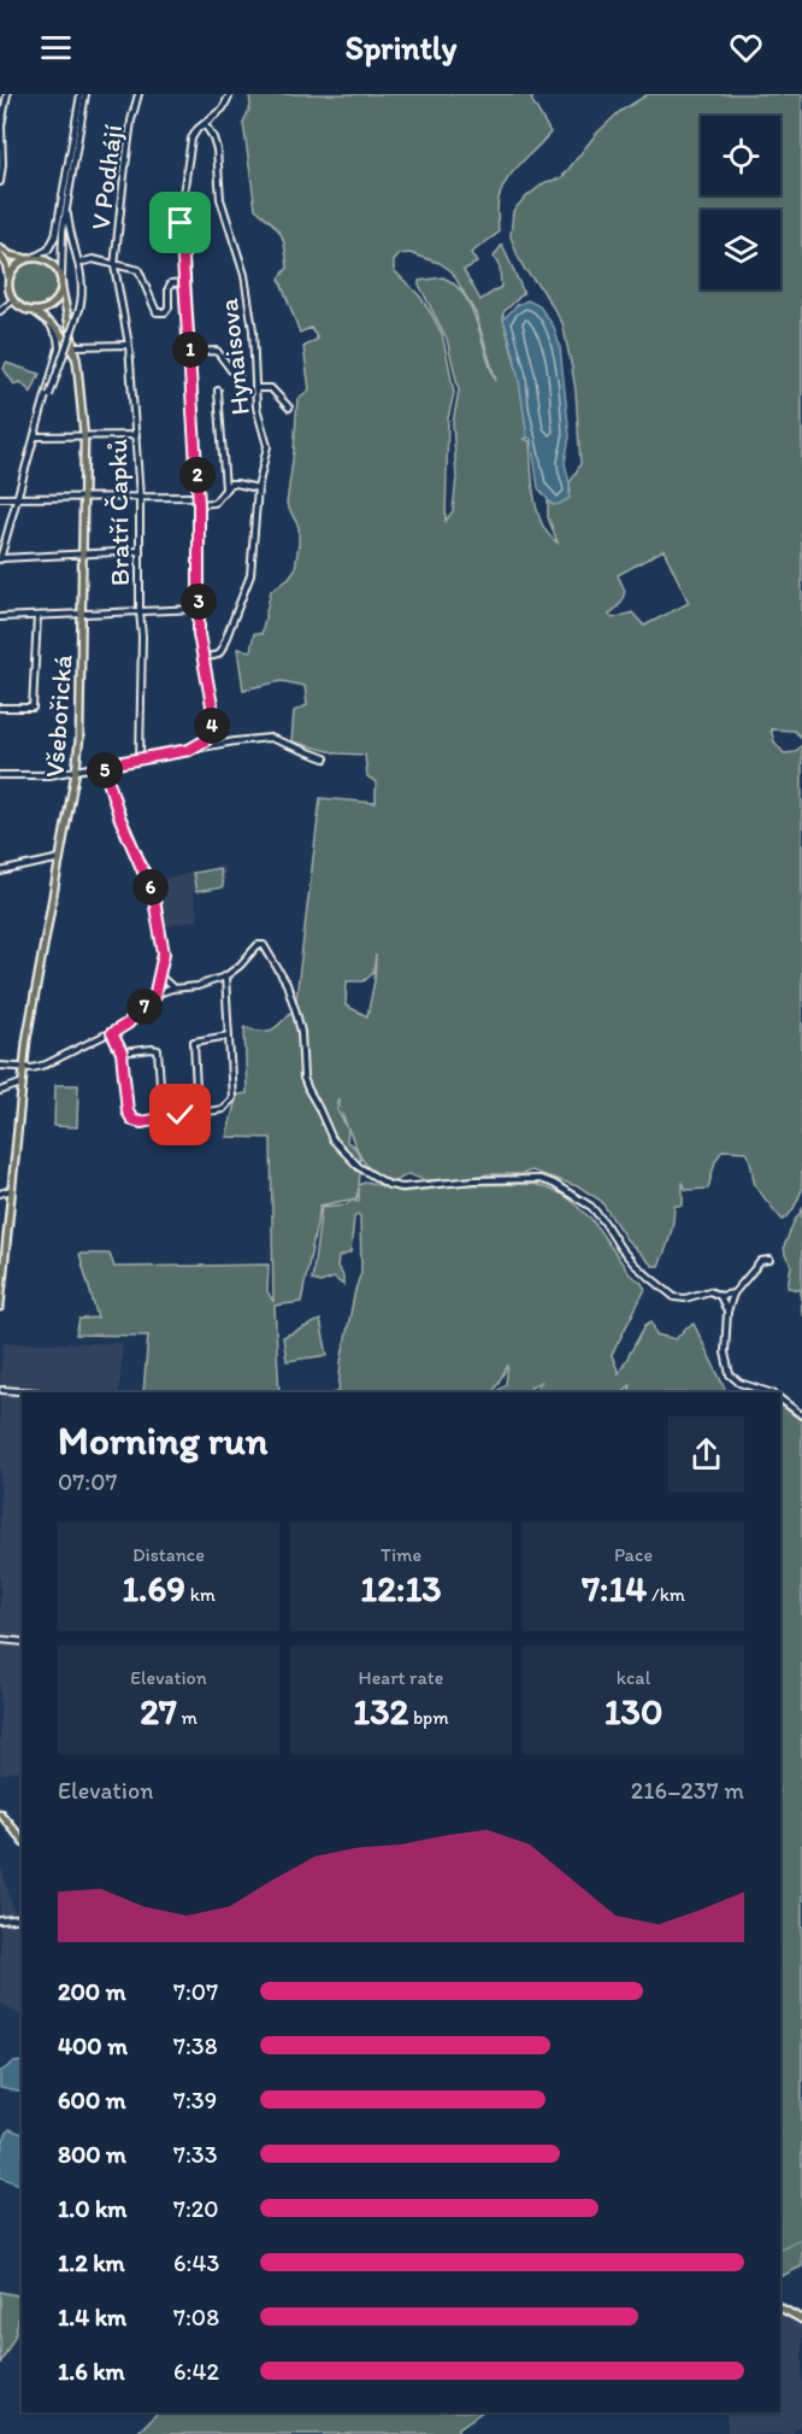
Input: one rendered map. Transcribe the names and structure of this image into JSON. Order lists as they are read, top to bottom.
{
  "streets": {
    "main road": ["Všebořická"],
    "street": ["V Podhájí", "Hynaisova", "Bratří Čapků"]
  },
  "crossings": [
    ["V Podhájí", "Bratří Čapků"]
  ],
  "page": {
    "header": "Sprintly",
    "pins": [
      "1",
      "2",
      "3",
      "4",
      "5",
      "6",
      "7"
    ],
    "heading": ["Morning run", "07:07"],
    "stats": [
      ["Distance", "1.69 km"],
      ["Time", "12:13"],
      ["Pace", "7:14 /km"],
      ["Elevation", "27 m"],
      ["Heart rate", "132 bpm"],
      ["kcal", "130"]
    ],
    "chart": ["Elevation", "216–237 m"],
    "list": [
      {
        "name": "200 m",
        "note": "7:07"
      },
      {
        "name": "400 m",
        "note": "7:38"
      },
      {
        "name": "600 m",
        "note": "7:39"
      },
      {
        "name": "800 m",
        "note": "7:33"
      },
      {
        "name": "1.0 km",
        "note": "7:20"
      },
      {
        "name": "1.2 km",
        "note": "6:43"
      },
      {
        "name": "1.4 km",
        "note": "7:08"
      },
      {
        "name": "1.6 km",
        "note": "6:42"
      }
    ]
  }
}
